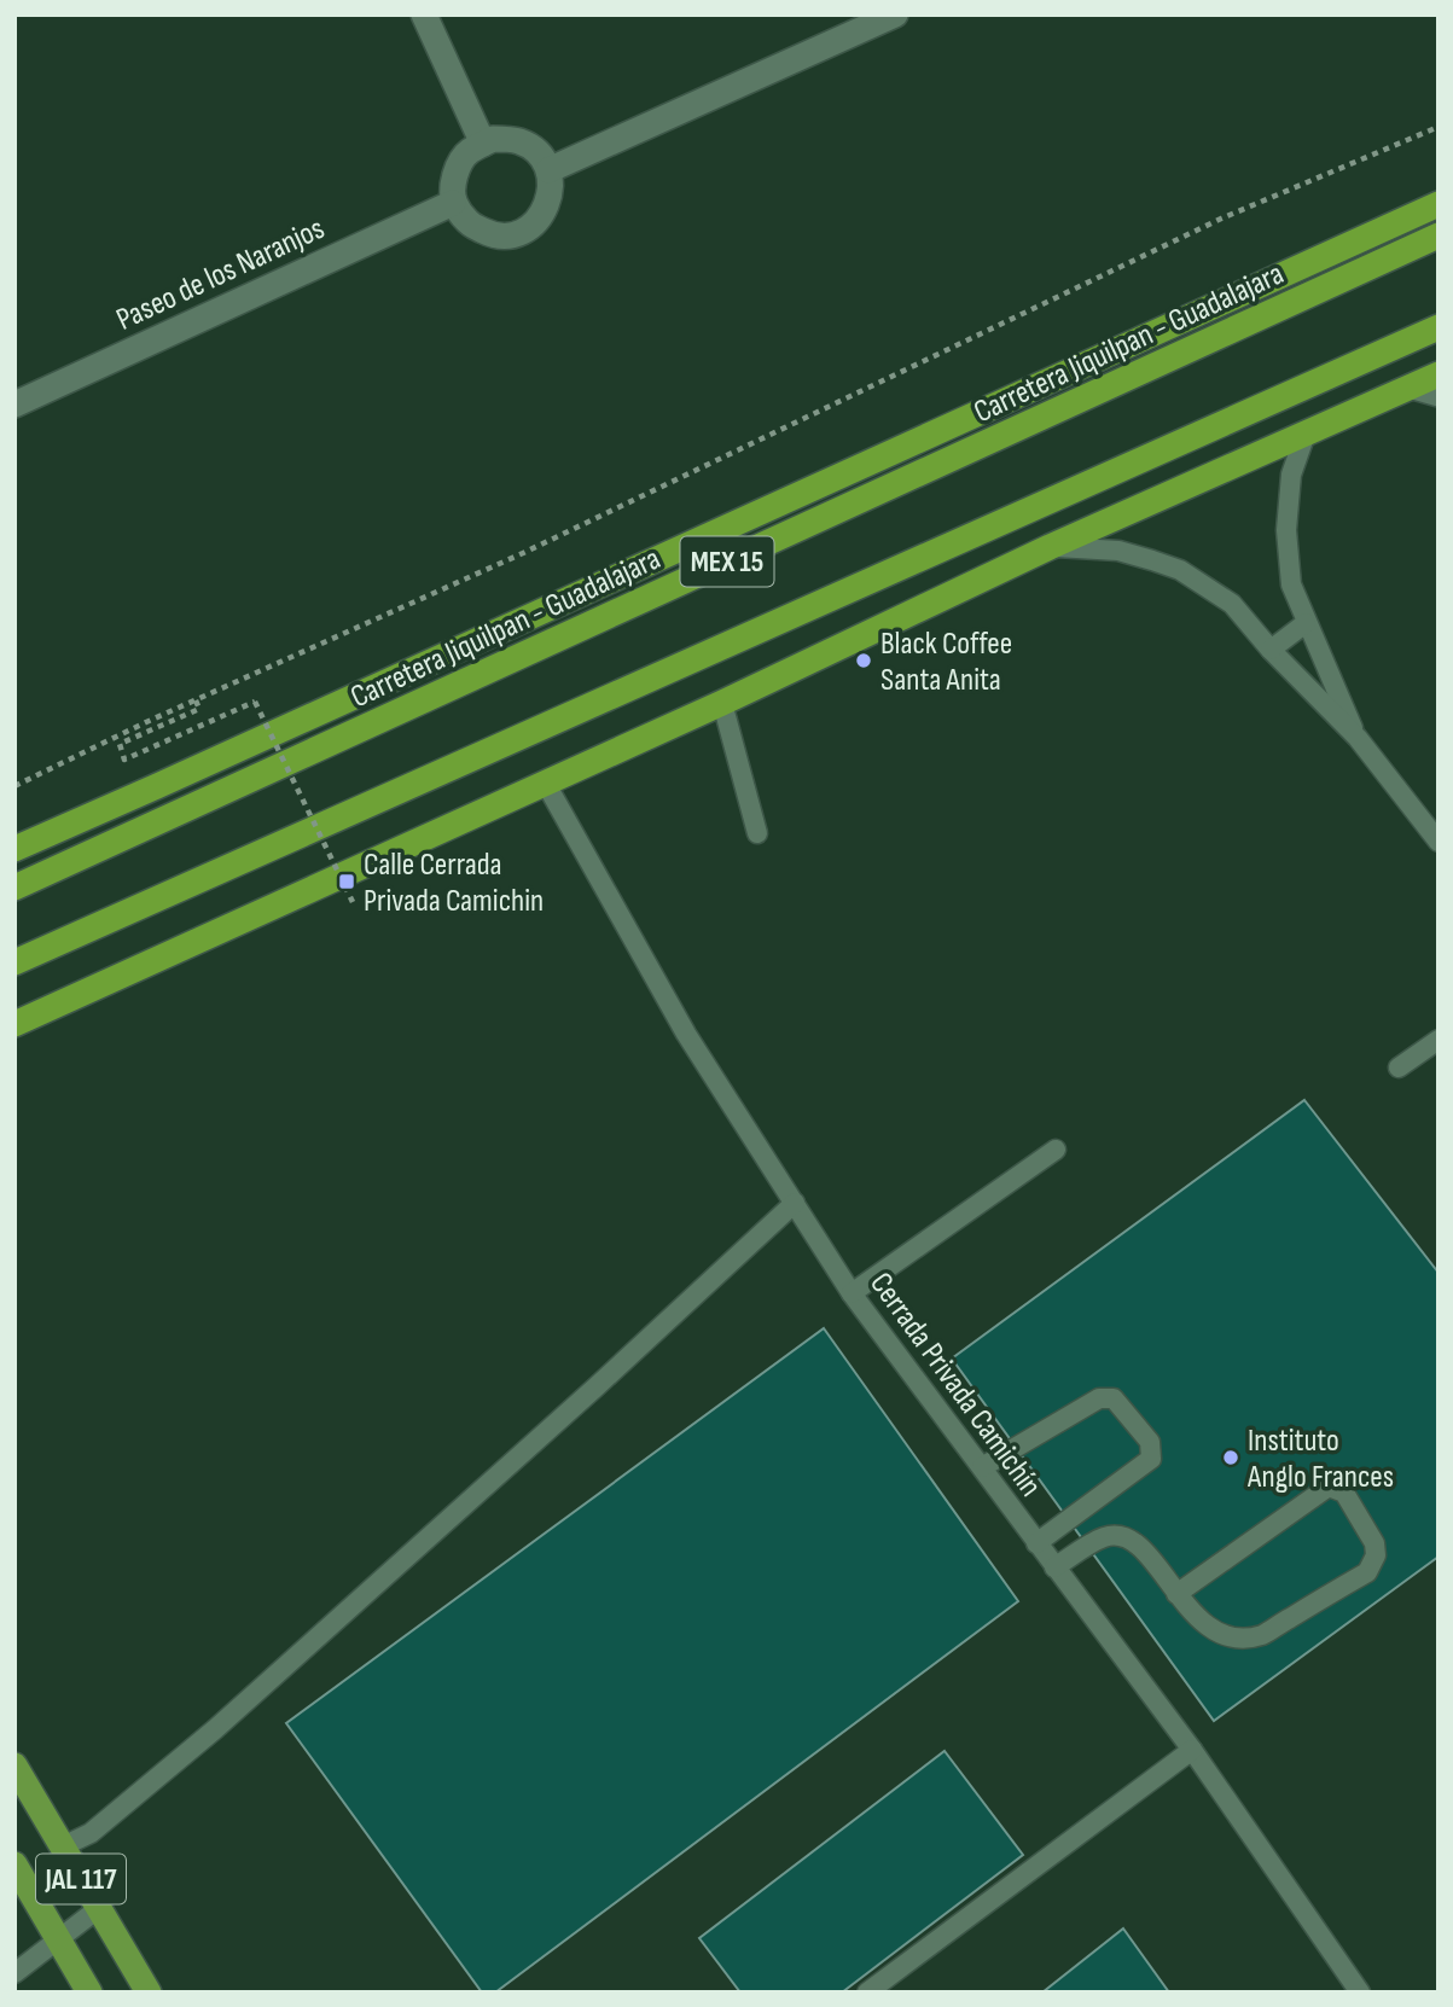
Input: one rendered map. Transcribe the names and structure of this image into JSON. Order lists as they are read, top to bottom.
{
  "streets": {
    "highway": ["Carretera Jiquilpan - Guadalajara", "MEX 15"],
    "main road": ["JAL 117"],
    "street": ["Paseo de los Naranjos"],
    "lane": ["Cerrada Privada Camichín"]
  },
  "places": {
    "other": ["Black Coffee Santa Anita", "Instituto Anglo Frances"],
    "transit": ["Calle Cerrada Privada Camichin"]
  }
}
